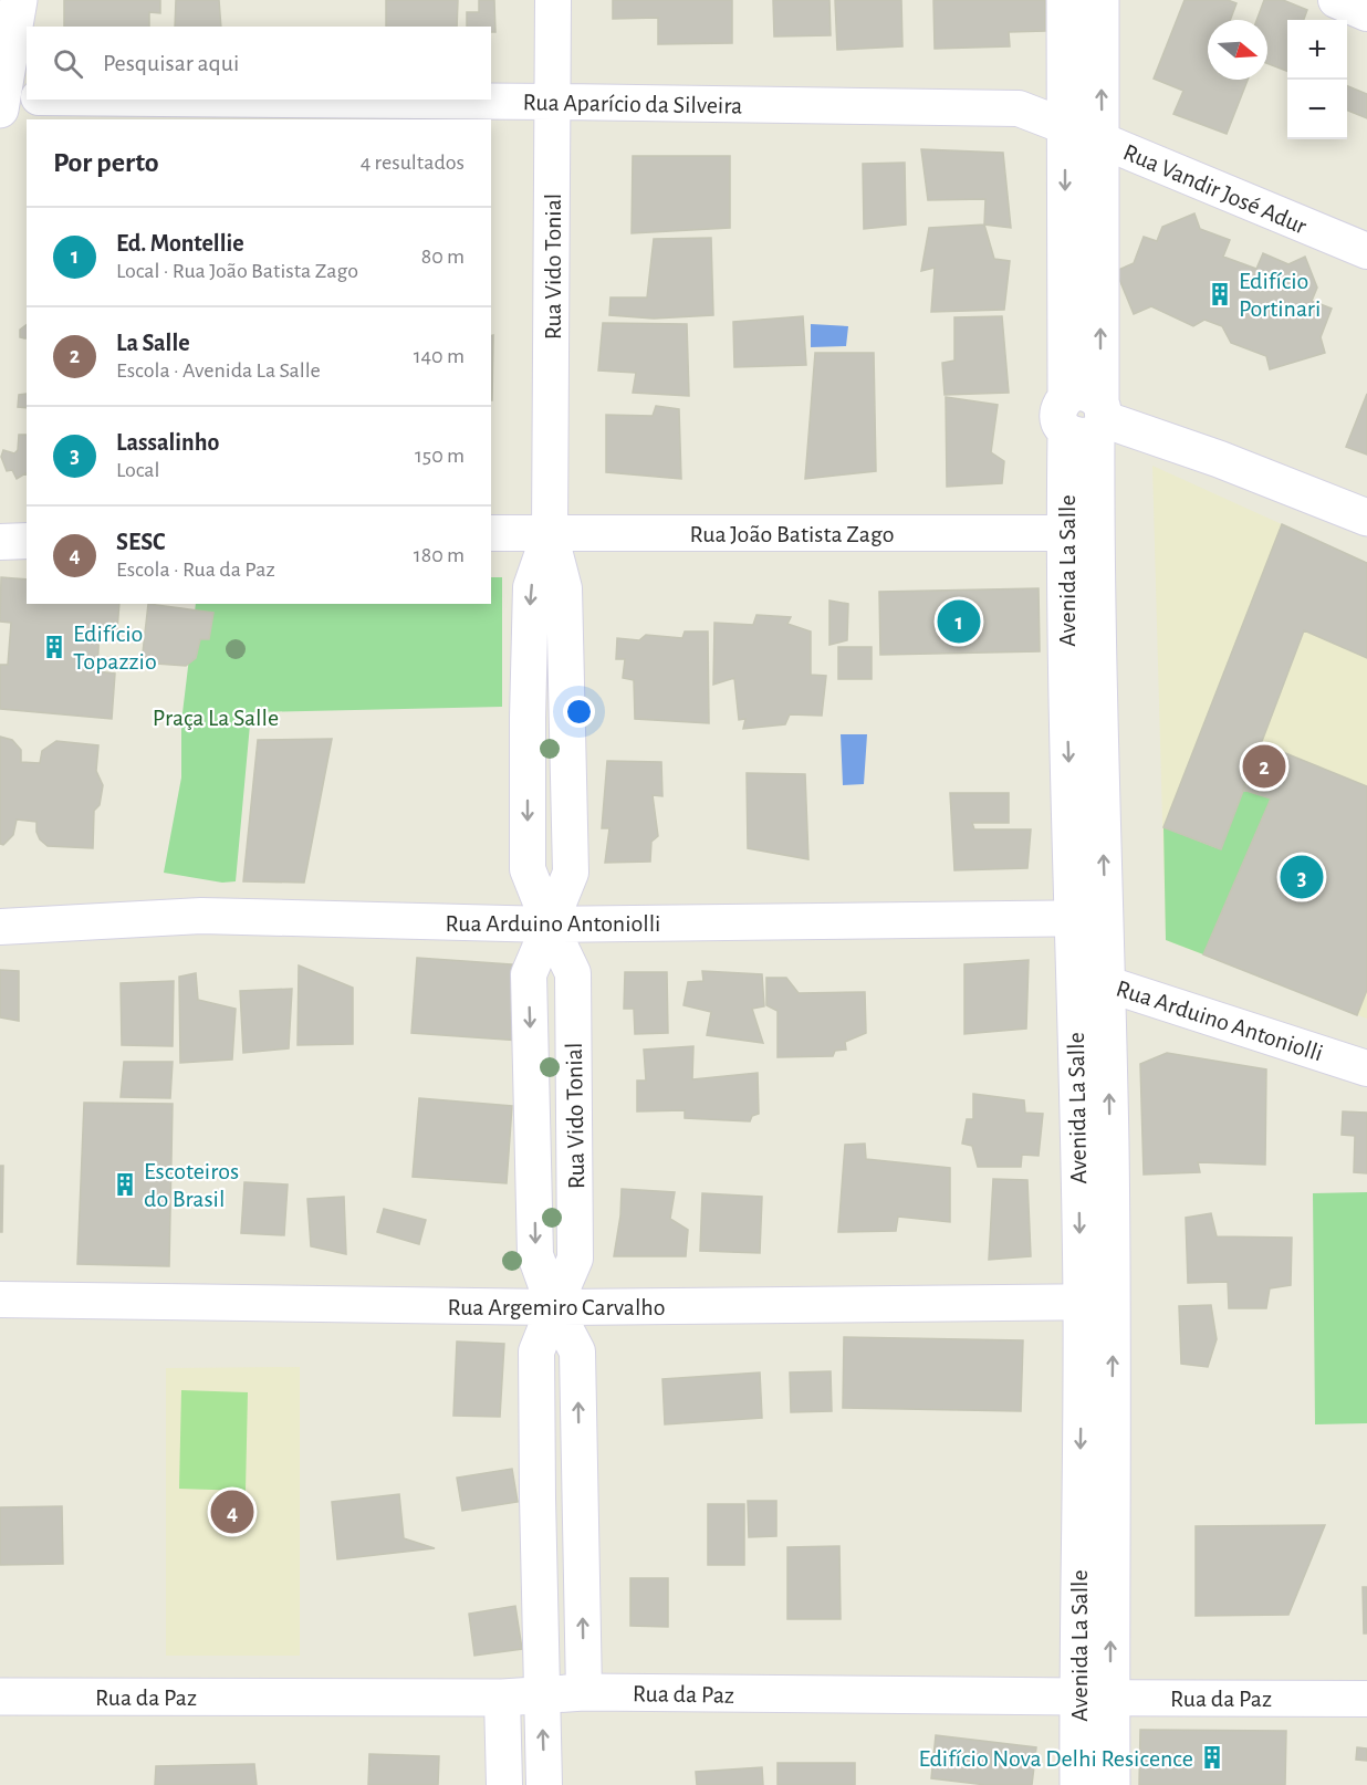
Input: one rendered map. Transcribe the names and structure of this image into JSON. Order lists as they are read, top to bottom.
{
  "streets": {
    "main road": ["Avenida La Salle", "Rua da Paz"],
    "street": [
      "Rua Aparício da Silveira",
      "Rua Vandir José Adur",
      "Rua Vido Tonial",
      "Rua João Batista Zago",
      "Rua Arduino Antoniolli",
      "Rua Argemiro Carvalho"
    ]
  },
  "crossings": [
    ["Rua Aparício da Silveira", "Rua Vandir José Adur"],
    ["Rua Aparício da Silveira", "Rua Vido Tonial"],
    ["Rua Aparício da Silveira", "Avenida La Salle"],
    ["Rua Vandir José Adur", "Avenida La Salle"],
    ["Rua Vido Tonial", "Rua João Batista Zago"],
    ["Rua Vido Tonial", "Rua Arduino Antoniolli"],
    ["Rua Vido Tonial", "Rua Argemiro Carvalho"],
    ["Rua Vido Tonial", "Rua da Paz"],
    ["Rua João Batista Zago", "Avenida La Salle"],
    ["Avenida La Salle", "Rua Arduino Antoniolli"],
    ["Avenida La Salle", "Rua Argemiro Carvalho"],
    ["Avenida La Salle", "Rua da Paz"]
  ],
  "parks": ["Praça La Salle"],
  "places": {
    "building": [
      "Edifício Portinari",
      "Edifício Topazzio",
      "Escoteiros do Brasil",
      "Edifício Nova Delhi Resicence"
    ]
  },
  "north": "right",
  "page": {
    "map_buttons": ["+", "−"],
    "search": "Pesquisar aqui",
    "heading": ["Por perto", "4 resultados"],
    "list": [
      {
        "mark": "1",
        "name": "Ed. Montellie",
        "note": "Local · Rua João Batista Zago",
        "value": "80 m"
      },
      {
        "mark": "2",
        "name": "La Salle",
        "note": "Escola · Avenida La Salle",
        "value": "140 m"
      },
      {
        "mark": "3",
        "name": "Lassalinho",
        "note": "Local",
        "value": "150 m"
      },
      {
        "mark": "4",
        "name": "SESC",
        "note": "Escola · Rua da Paz",
        "value": "180 m"
      }
    ],
    "pins": [
      "1",
      "2",
      "3",
      "4"
    ]
  }
}
